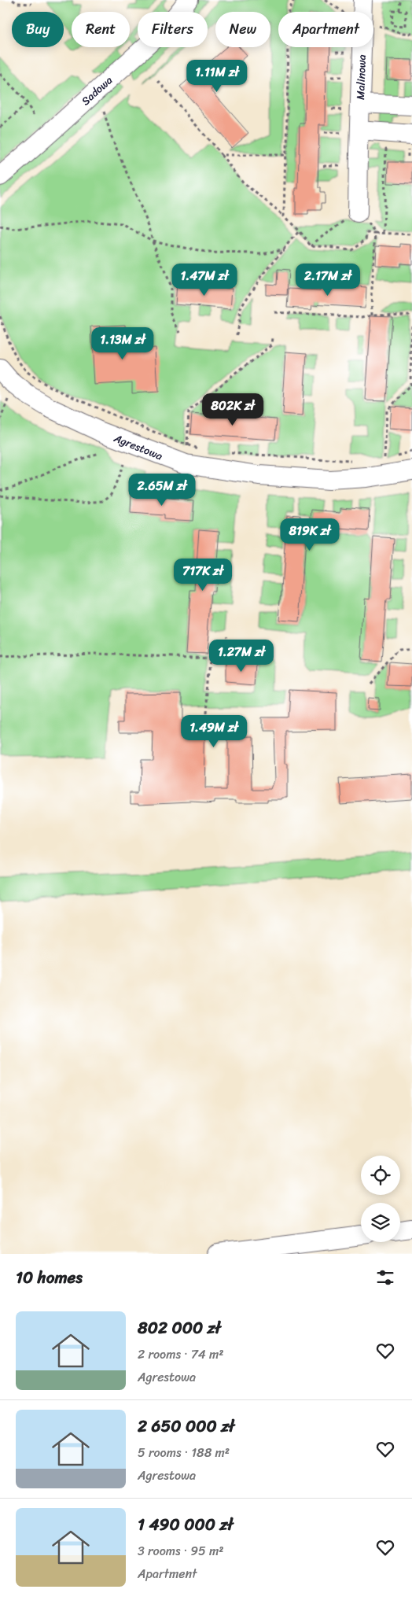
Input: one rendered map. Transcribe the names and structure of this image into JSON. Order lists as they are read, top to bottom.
{
  "streets": {
    "street": ["Malinowa", "Sadowa", "Agrestowa"]
  },
  "page": {
    "chip": [
      "Buy",
      "Rent",
      "Filters",
      "New",
      "Apartment"
    ],
    "price": [
      "1.11M zł",
      "1.47M zł",
      "2.17M zł",
      "1.13M zł",
      "802K zł",
      "2.65M zł",
      "819K zł",
      "717K zł",
      "1.27M zł",
      "1.49M zł"
    ],
    "heading": "10 homes",
    "list": [
      {
        "name": "802 000 zł",
        "note": "2 rooms · 74 m² · Agrestowa"
      },
      {
        "name": "2 650 000 zł",
        "note": "5 rooms · 188 m² · Agrestowa"
      },
      {
        "name": "1 490 000 zł",
        "note": "3 rooms · 95 m² · Apartment"
      }
    ]
  }
}
